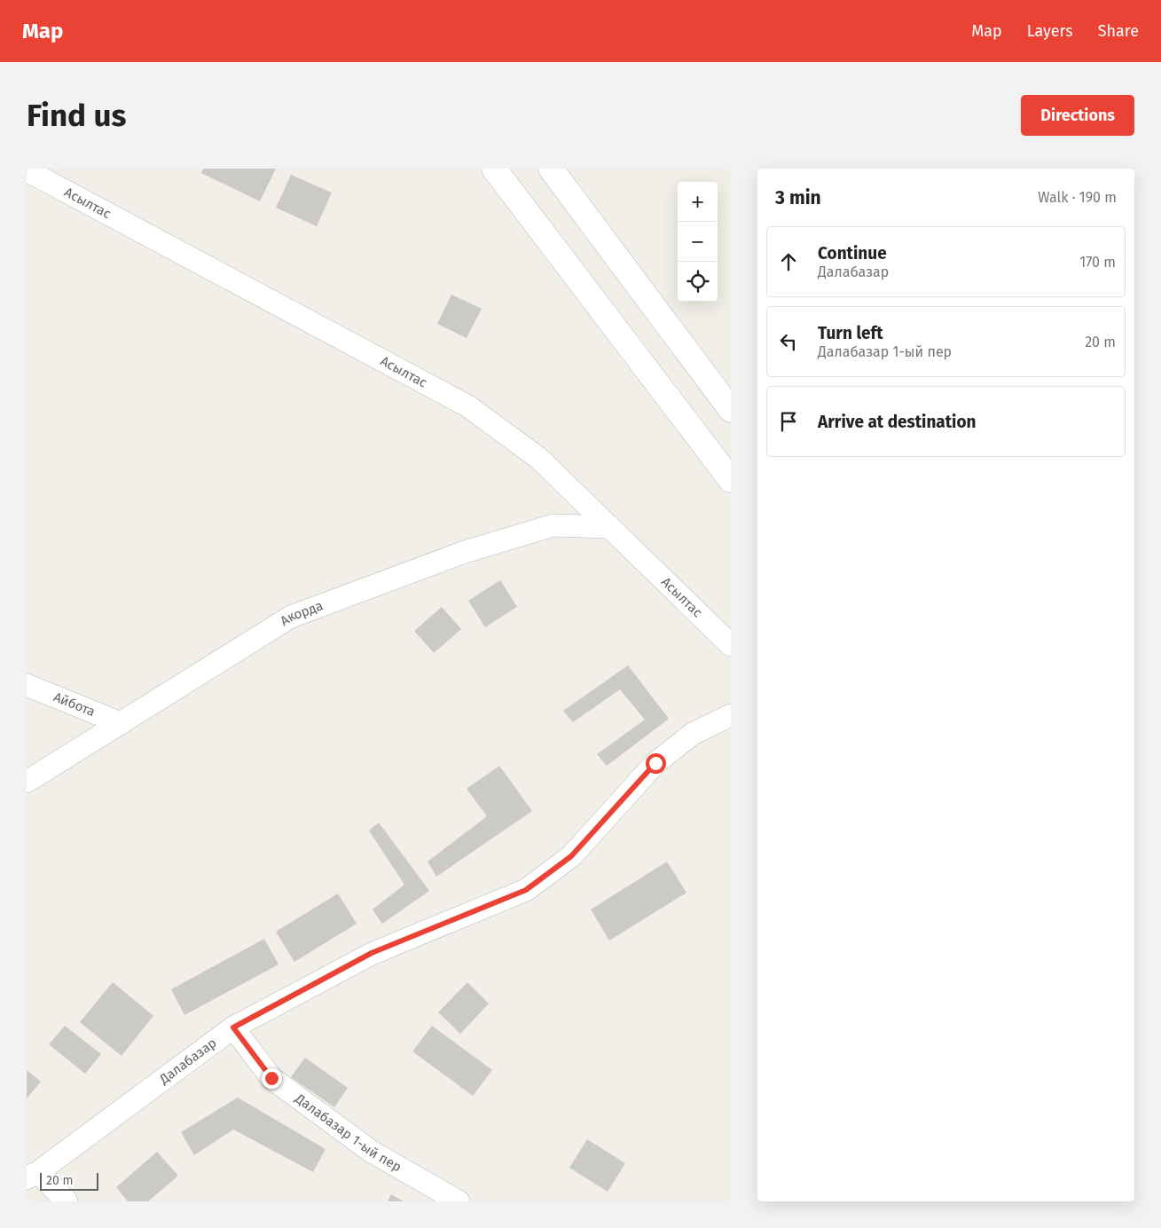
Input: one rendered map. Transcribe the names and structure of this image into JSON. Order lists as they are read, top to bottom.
{
  "streets": {
    "street": [
      "Асылтас",
      "Акорда",
      "Айбота",
      "Далабазар",
      "Далабазар 1-ый пер"
    ]
  },
  "crossings": [
    ["Асылтас", "Акорда"],
    ["Акорда", "Айбота"],
    ["Далабазар", "Далабазар 1-ый пер"]
  ],
  "scale_bar": "20 m",
  "page": {
    "header": "Map",
    "nav": ["Map", "Layers", "Share"],
    "buttons": "Directions",
    "title": "Find us",
    "heading": ["3 min", "Walk · 190 m"],
    "map_buttons": ["+", "−"],
    "list": [
      ["Continue", "Далабазар", "170 m"],
      ["Turn left", "Далабазар 1-ый пер", "20 m"],
      "Arrive at destination"
    ],
    "scale": "20 m"
  }
}
